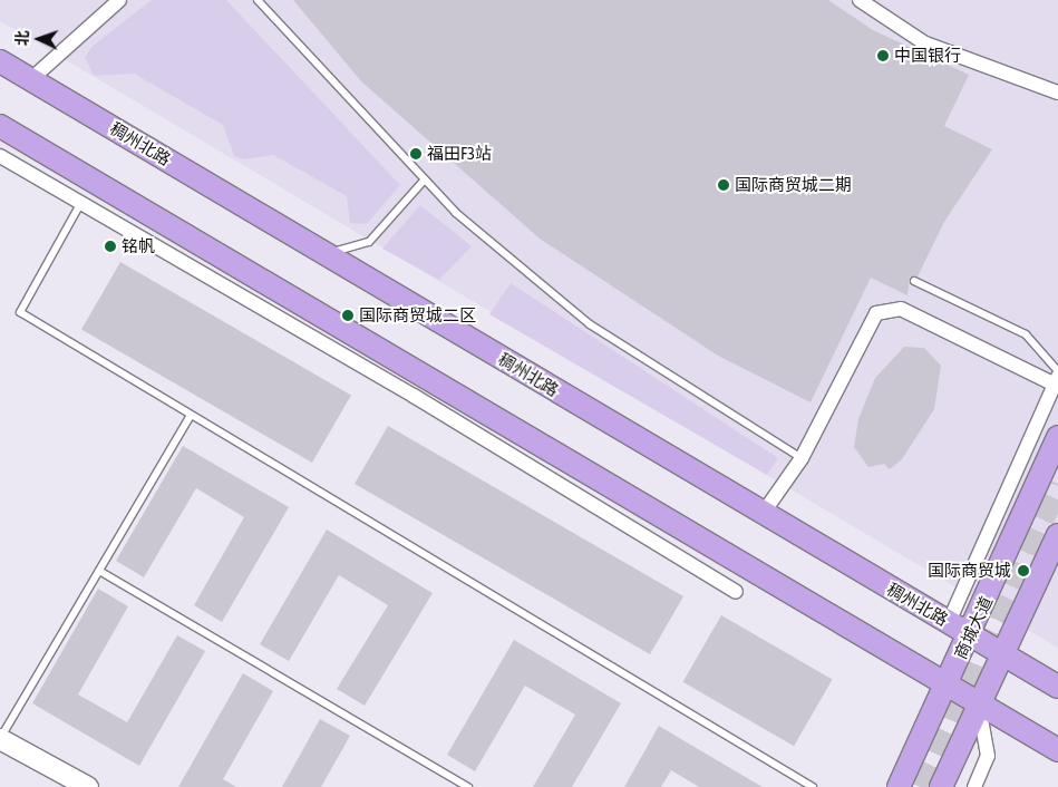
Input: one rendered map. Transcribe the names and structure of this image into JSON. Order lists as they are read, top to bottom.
{
  "streets": {
    "main road": ["稠州北路", "商城大道"]
  },
  "crossings": [
    ["稠州北路", "商城大道"]
  ],
  "places": [
    "中国银行",
    "福田F3站",
    "国际商贸城二期",
    "铭帆",
    "国际商贸城二区",
    "国际商贸城"
  ],
  "north": "left"
}
